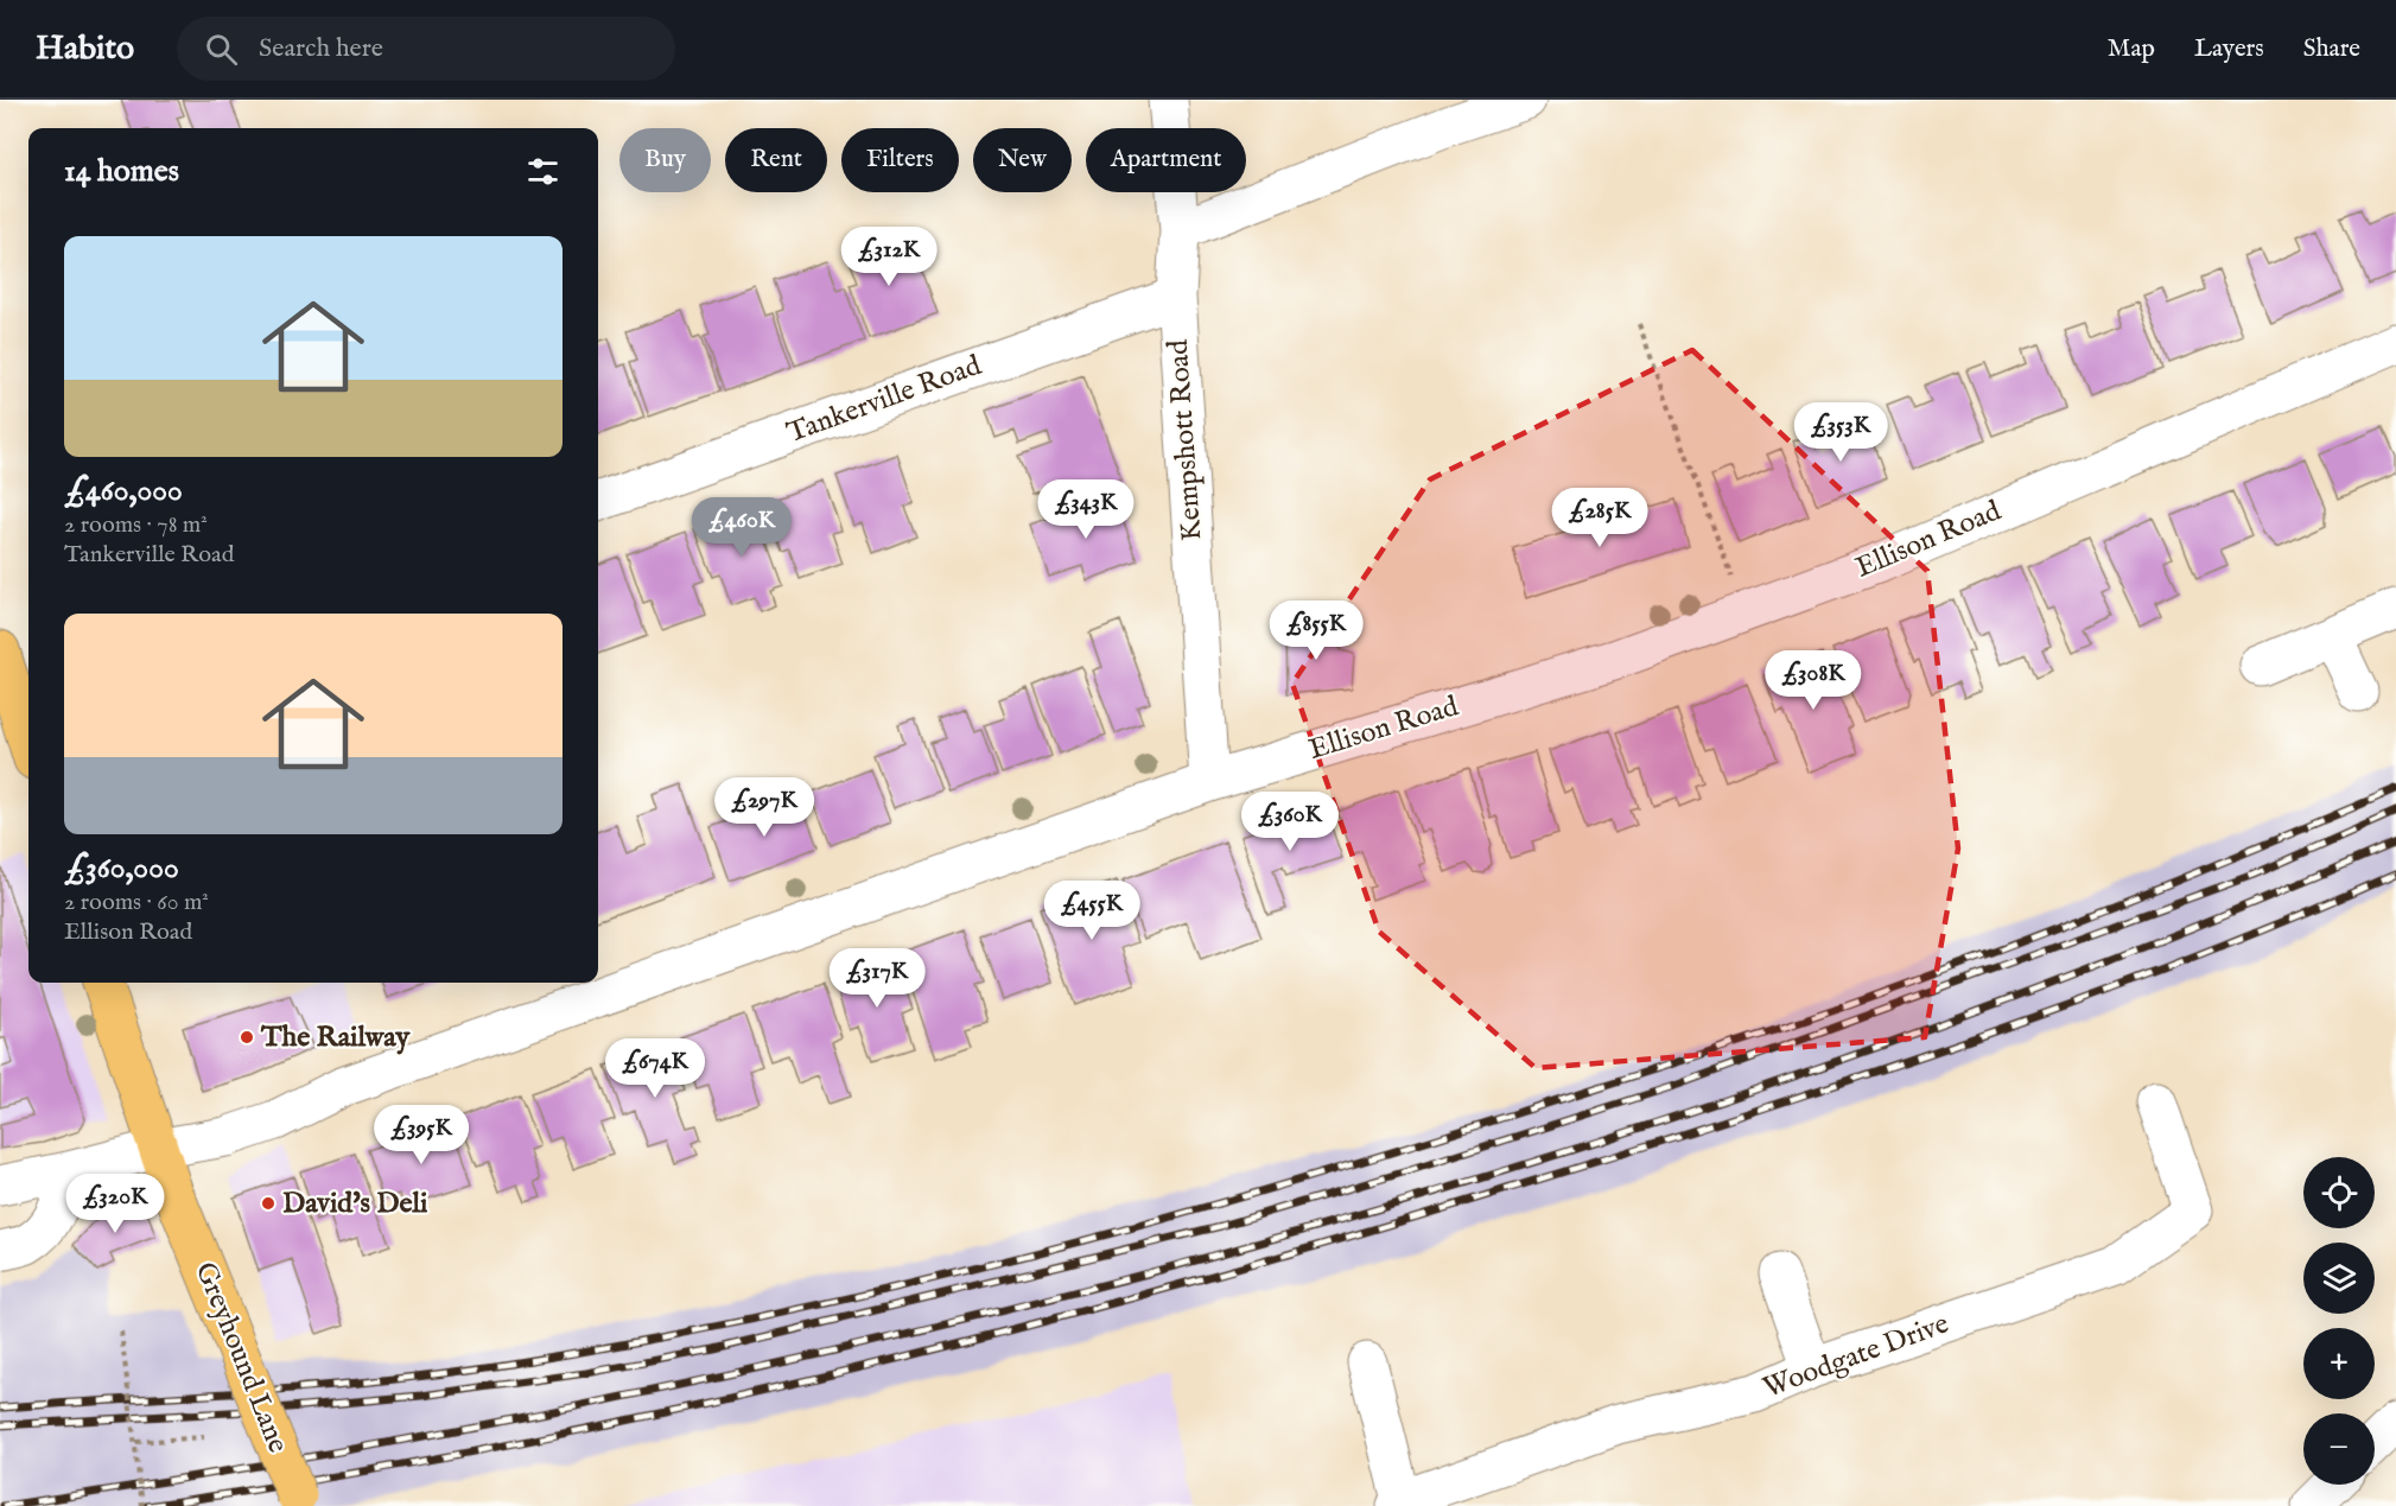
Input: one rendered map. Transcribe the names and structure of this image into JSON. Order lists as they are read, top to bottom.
{
  "streets": {
    "main road": ["Greyhound Lane"],
    "street": [
      "Tankerville Road",
      "Kempshott Road",
      "Ellison Road",
      "Woodgate Drive"
    ]
  },
  "crossings": [
    ["Tankerville Road", "Kempshott Road"],
    ["Kempshott Road", "Ellison Road"],
    ["Ellison Road", "Greyhound Lane"]
  ],
  "places": ["The Railway", "David's Deli"],
  "page": {
    "header": "Habito",
    "search": "Search here",
    "nav": ["Map", "Layers", "Share"],
    "chip": [
      "Buy",
      "Rent",
      "Filters",
      "New",
      "Apartment"
    ],
    "heading": "14 homes",
    "list": [
      {
        "name": "£460,000",
        "note": "2 rooms · 78 m² · Tankerville Road"
      },
      {
        "name": "£360,000",
        "note": "2 rooms · 60 m² · Ellison Road"
      }
    ],
    "price": [
      "£312K",
      "£353K",
      "£343K",
      "£285K",
      "£460K",
      "£855K",
      "£308K",
      "£297K",
      "£360K",
      "£455K",
      "£317K",
      "£674K",
      "£395K",
      "£320K"
    ],
    "map_buttons": ["+", "−"]
  }
}
